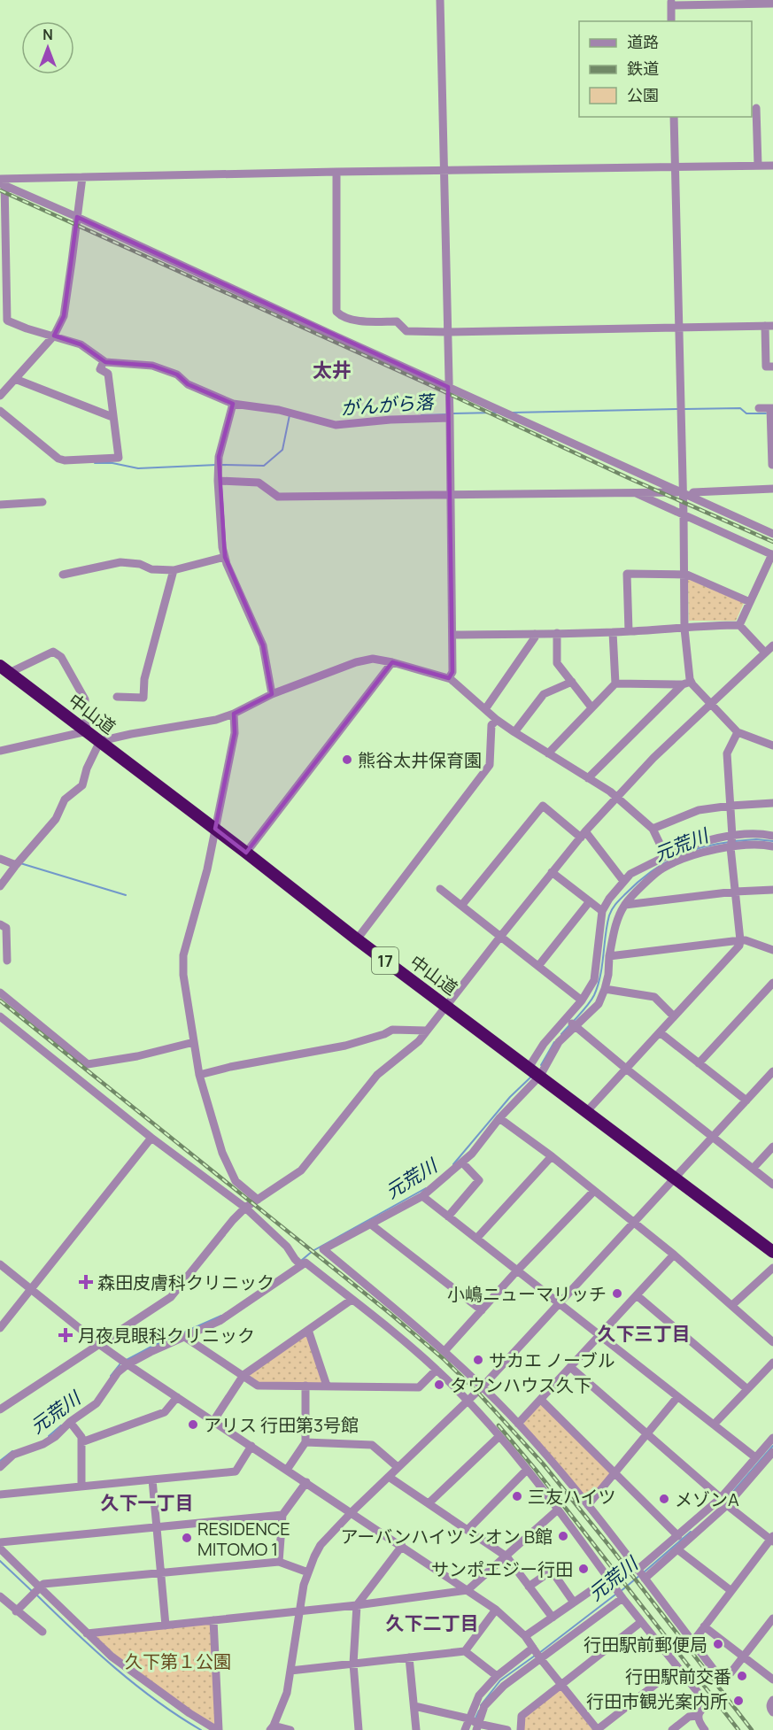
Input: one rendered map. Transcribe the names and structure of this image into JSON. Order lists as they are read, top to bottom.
{
  "streets": {
    "highway": ["中山道", "17"]
  },
  "districts": [
    "太井",
    "久下三丁目",
    "久下一丁目",
    "久下二丁目"
  ],
  "water": ["がんがら落", "元荒川"],
  "parks": ["久下第１公園"],
  "places": {
    "other": [
      "熊谷太井保育園",
      "小嶋ニューマリッチ",
      "サカエ ノーブル",
      "タウンハウス久下",
      "アリス 行田第3号館",
      "三友ハイツ",
      "メゾンA",
      "アーバンハイツ シオン B館",
      "RESIDENCE MITOMO 1",
      "サンポエジー行田",
      "行田駅前郵便局",
      "行田駅前交番",
      "行田市観光案内所"
    ],
    "health": ["森田皮膚科クリニック", "月夜見眼科クリニック"]
  },
  "legend": ["道路", "鉄道", "公園"],
  "north": "top"
}
